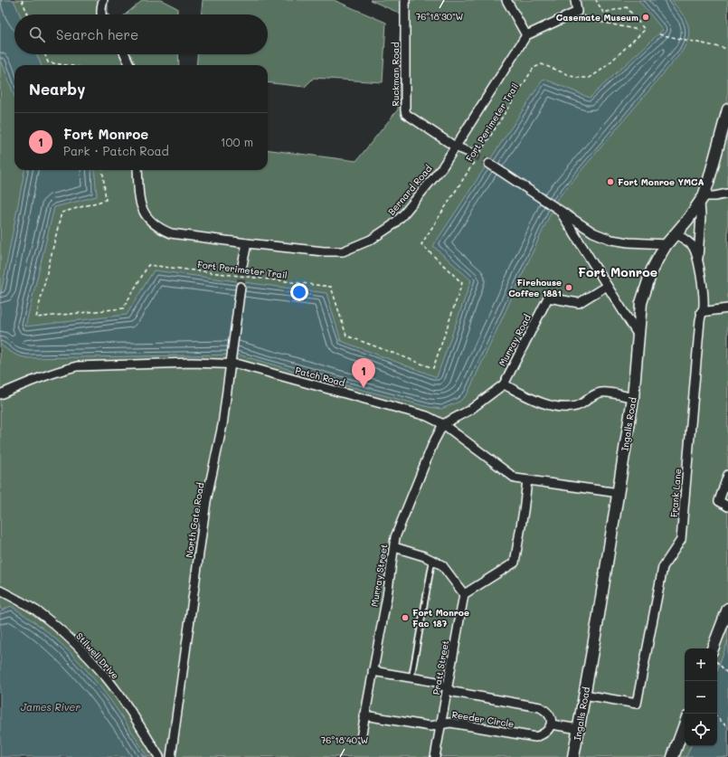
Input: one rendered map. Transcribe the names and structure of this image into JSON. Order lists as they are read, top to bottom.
{
  "streets": {
    "street": [
      "Ruckman Road",
      "Bernard Road",
      "Murray Road",
      "Patch Road",
      "Ingalls Road",
      "Frank Lane",
      "North Gate Road",
      "Murray Street",
      "Stilwell Drive",
      "Pratt Street",
      "Reeder Circle"
    ],
    "path": ["Fort Perimeter Trail"]
  },
  "crossings": [
    ["Ruckman Road", "Fort Perimeter Trail"],
    ["Ruckman Road", "Bernard Road"],
    ["Murray Road", "Patch Road"],
    ["Murray Road", "Murray Street"],
    ["Patch Road", "Ingalls Road"],
    ["Patch Road", "North Gate Road"],
    ["Patch Road", "Murray Street"],
    ["Ingalls Road", "Frank Lane"],
    ["Murray Street", "Reeder Circle"],
    ["Pratt Street", "Reeder Circle"]
  ],
  "districts": ["Fort Monroe"],
  "water": ["James River"],
  "places": [
    "Casemate Museum",
    "Fort Monroe YMCA",
    "Firehouse Coffee 1881",
    "Fort Monroe Fac 187"
  ],
  "page": {
    "search": "Search here",
    "heading": "Nearby",
    "list": [
      {
        "mark": "1",
        "name": "Fort Monroe",
        "note": "Park · Patch Road",
        "value": "100 m"
      }
    ],
    "pins": "1",
    "map_buttons": ["+", "−"]
  },
  "coordinates": ["76°18'30\"W", "76°18'40\"W"]
}
